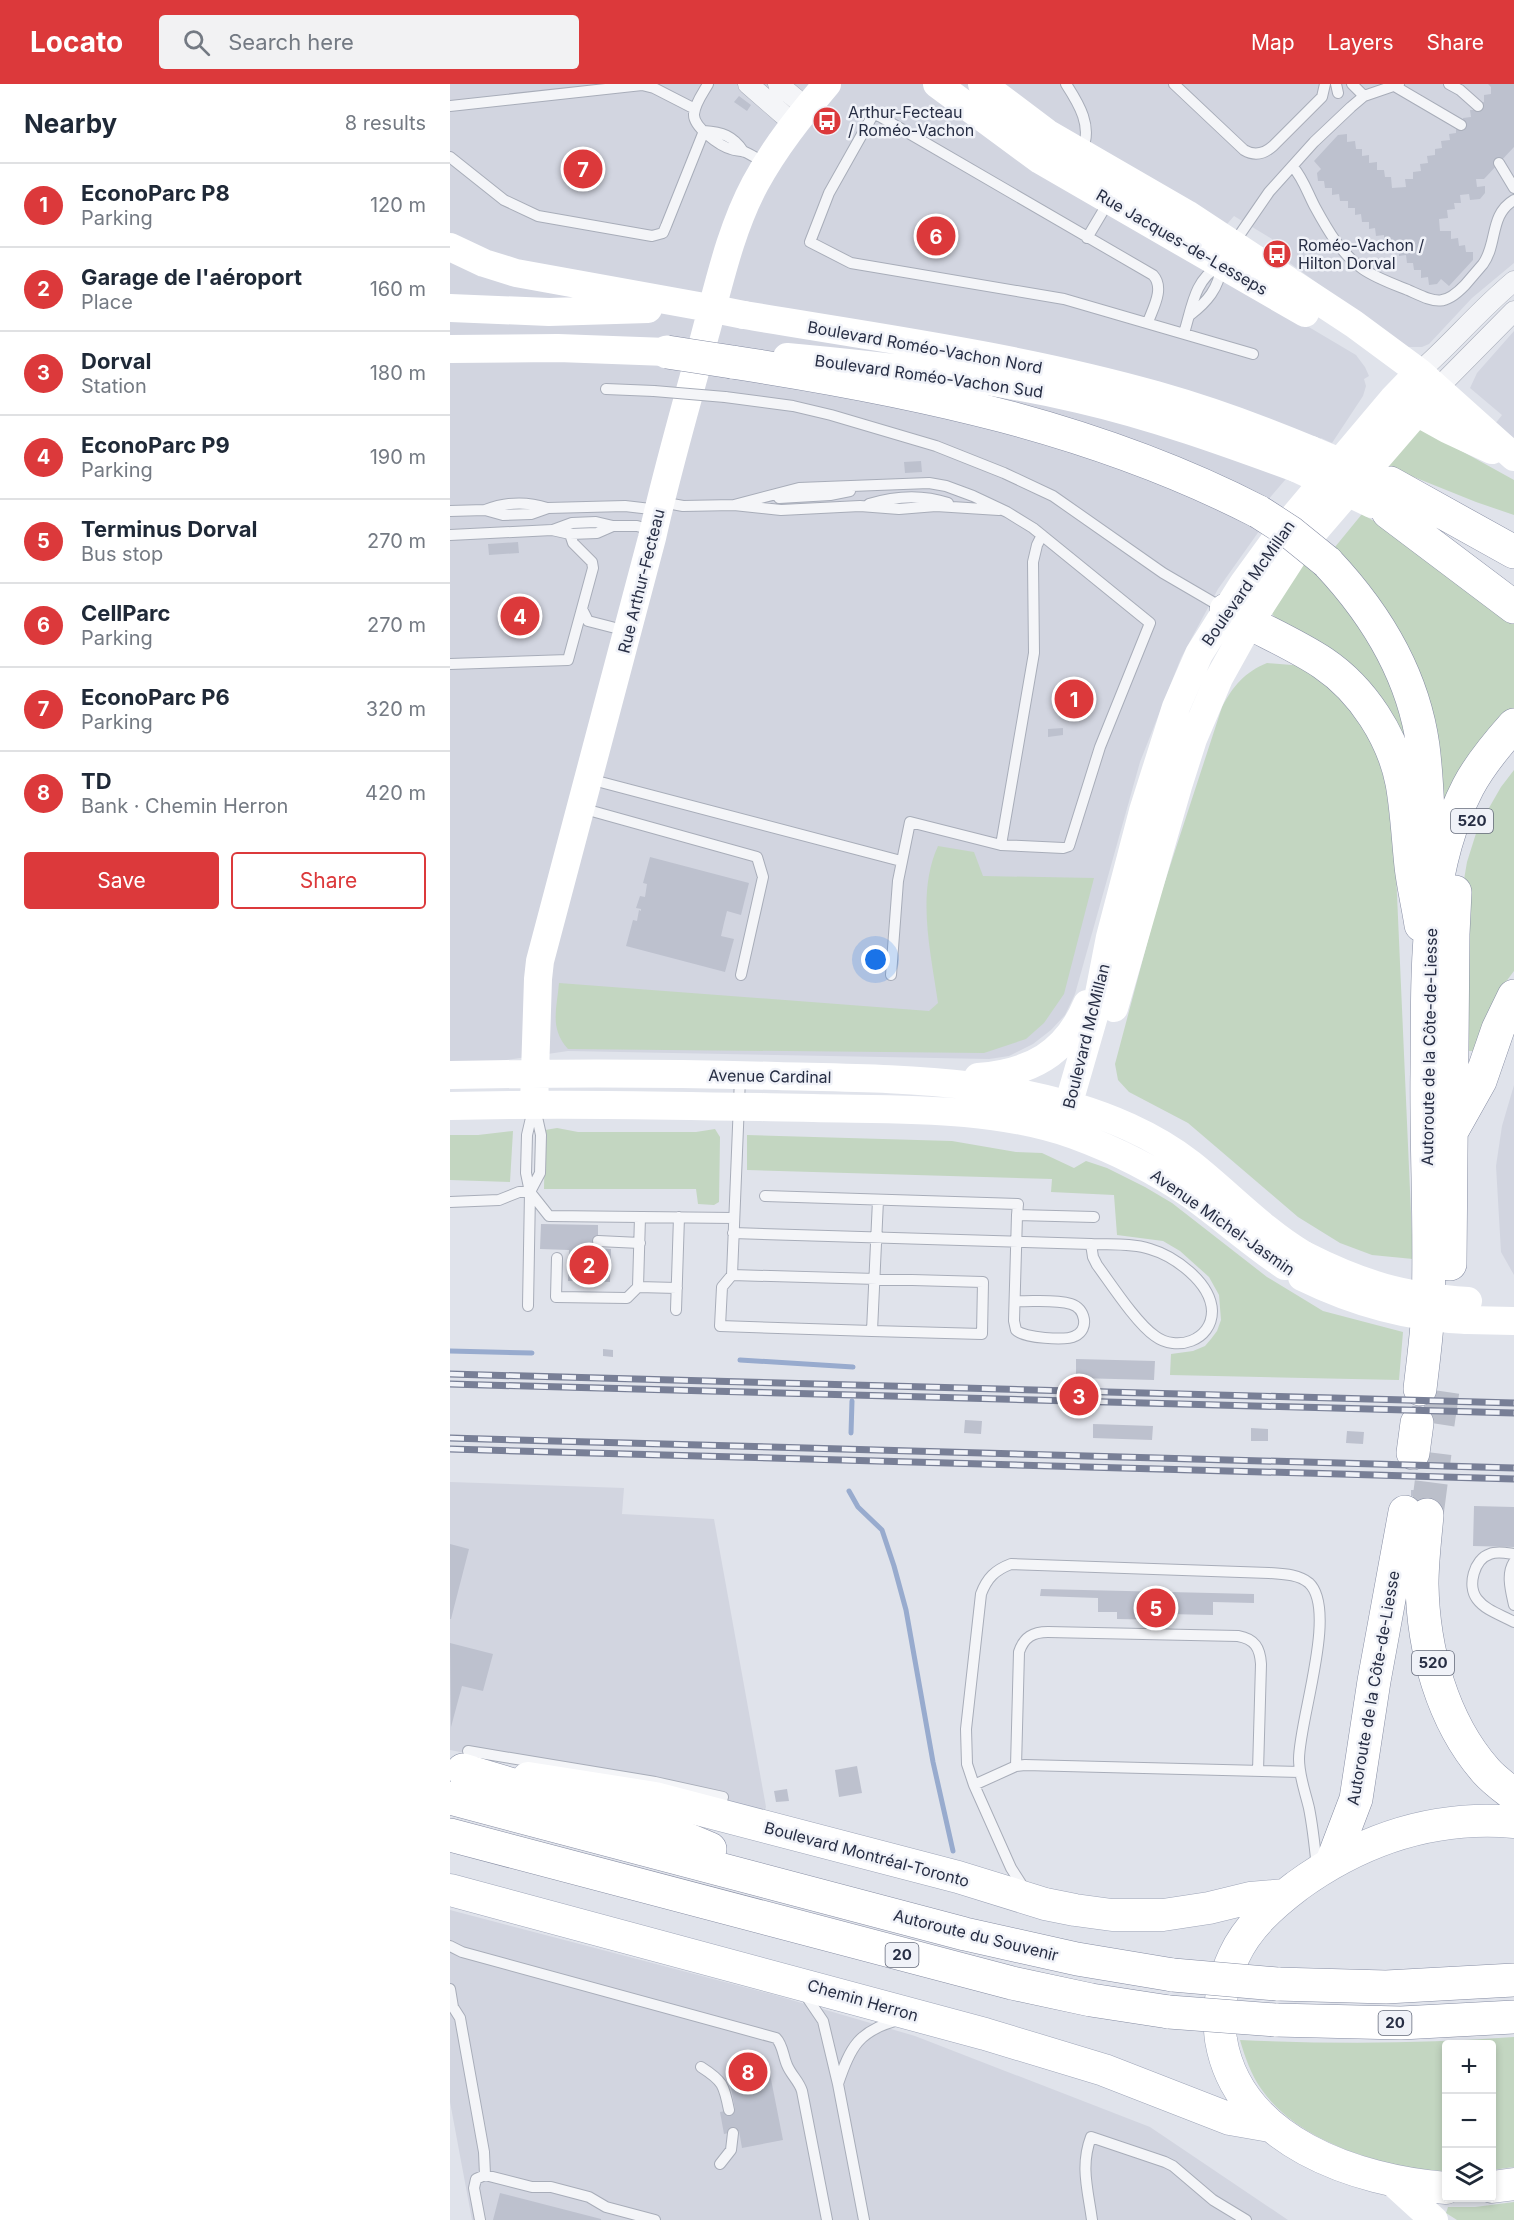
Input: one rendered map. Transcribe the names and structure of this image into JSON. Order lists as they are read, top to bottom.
{
  "streets": {
    "highway": [
      "520",
      "Autoroute de la Côte-de-Liesse",
      "Autoroute du Souvenir",
      "20"
    ],
    "main road": ["Boulevard Montréal-Toronto", "Chemin Herron"],
    "street": [
      "Rue Jacques-de-Lesseps",
      "Boulevard Roméo-Vachon Nord",
      "Boulevard Roméo-Vachon Sud",
      "Rue Arthur-Fecteau",
      "Boulevard McMillan",
      "Avenue Cardinal",
      "Avenue Michel-Jasmin"
    ]
  },
  "crossings": [
    ["Rue Jacques-de-Lesseps", "Boulevard McMillan"],
    ["Boulevard Roméo-Vachon Nord", "Boulevard Roméo-Vachon Sud"],
    ["Rue Arthur-Fecteau", "Avenue Cardinal"],
    ["Boulevard McMillan", "Avenue Cardinal"],
    ["Boulevard McMillan", "Avenue Michel-Jasmin"],
    ["Avenue Cardinal", "Avenue Michel-Jasmin"],
    ["Boulevard Montréal-Toronto", "Autoroute du Souvenir"]
  ],
  "places": {
    "bus stop": ["Arthur-Fecteau / Roméo-Vachon", "Roméo-Vachon / Hilton Dorval"]
  },
  "page": {
    "header": "Locato",
    "search": "Search here",
    "nav": ["Map", "Layers", "Share"],
    "heading": ["Nearby", "8 results"],
    "pins": [
      "7",
      "6",
      "4",
      "1",
      "2",
      "3",
      "5",
      "8"
    ],
    "list": [
      {
        "mark": "1",
        "name": "EconoParc P8",
        "note": "Parking",
        "value": "120 m"
      },
      {
        "mark": "2",
        "name": "Garage de l'aéroport",
        "note": "Place",
        "value": "160 m"
      },
      {
        "mark": "3",
        "name": "Dorval",
        "note": "Station",
        "value": "180 m"
      },
      {
        "mark": "4",
        "name": "EconoParc P9",
        "note": "Parking",
        "value": "190 m"
      },
      {
        "mark": "5",
        "name": "Terminus Dorval",
        "note": "Bus stop",
        "value": "270 m"
      },
      {
        "mark": "6",
        "name": "CellParc",
        "note": "Parking",
        "value": "270 m"
      },
      {
        "mark": "7",
        "name": "EconoParc P6",
        "note": "Parking",
        "value": "320 m"
      },
      {
        "mark": "8",
        "name": "TD",
        "note": "Bank · Chemin Herron",
        "value": "420 m"
      }
    ],
    "buttons": ["Save", "Share"],
    "map_buttons": ["+", "−"]
  }
}
